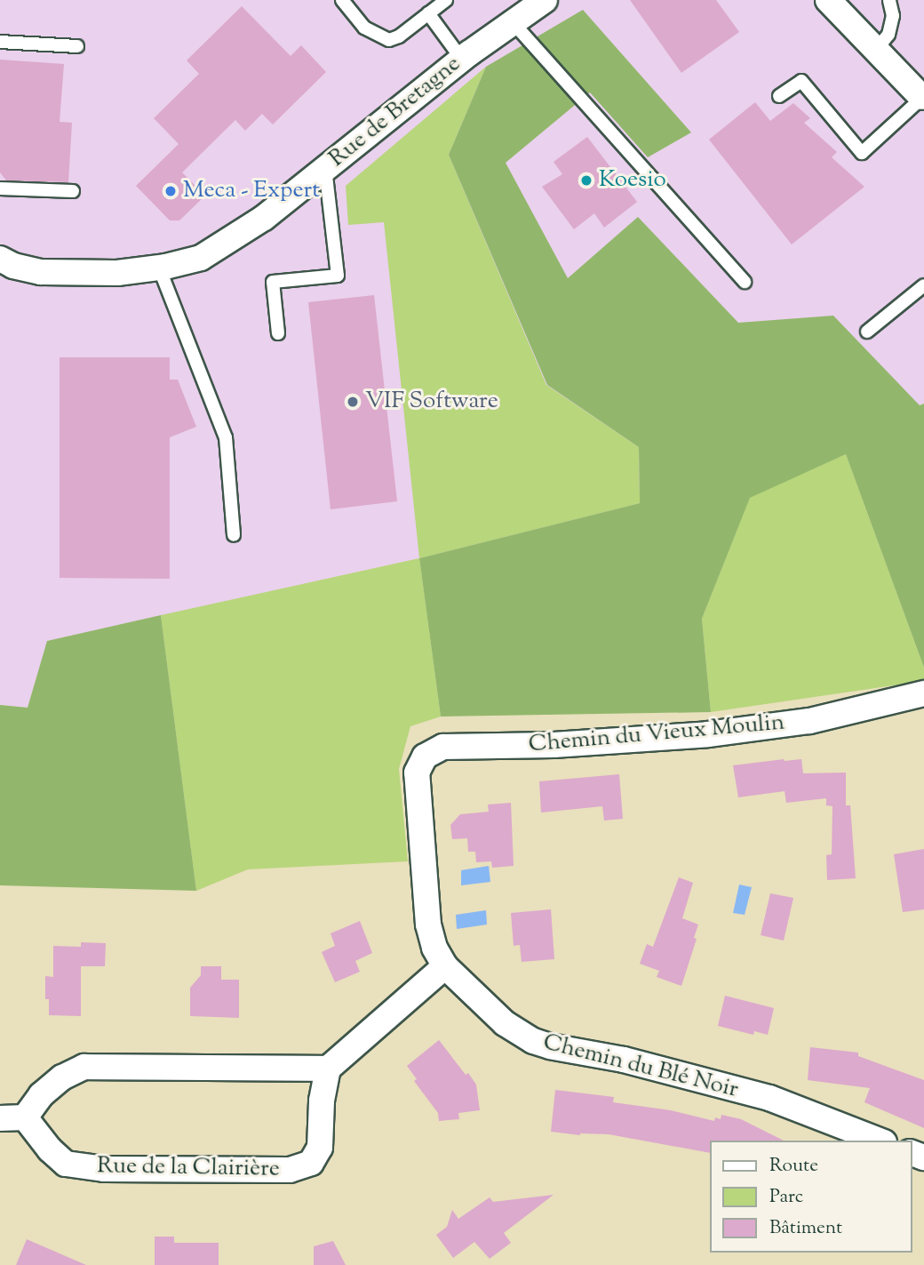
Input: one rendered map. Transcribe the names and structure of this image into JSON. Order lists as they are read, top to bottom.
{
  "streets": {
    "street": [
      "Rue de Bretagne",
      "Chemin du Vieux Moulin",
      "Chemin du Blé Noir",
      "Rue de la Clairière"
    ]
  },
  "crossings": [
    ["Chemin du Vieux Moulin", "Chemin du Blé Noir"]
  ],
  "places": ["Koesio", "Meca - Expert", "VIF Software"],
  "legend": ["Route", "Parc", "Bâtiment"]
}
